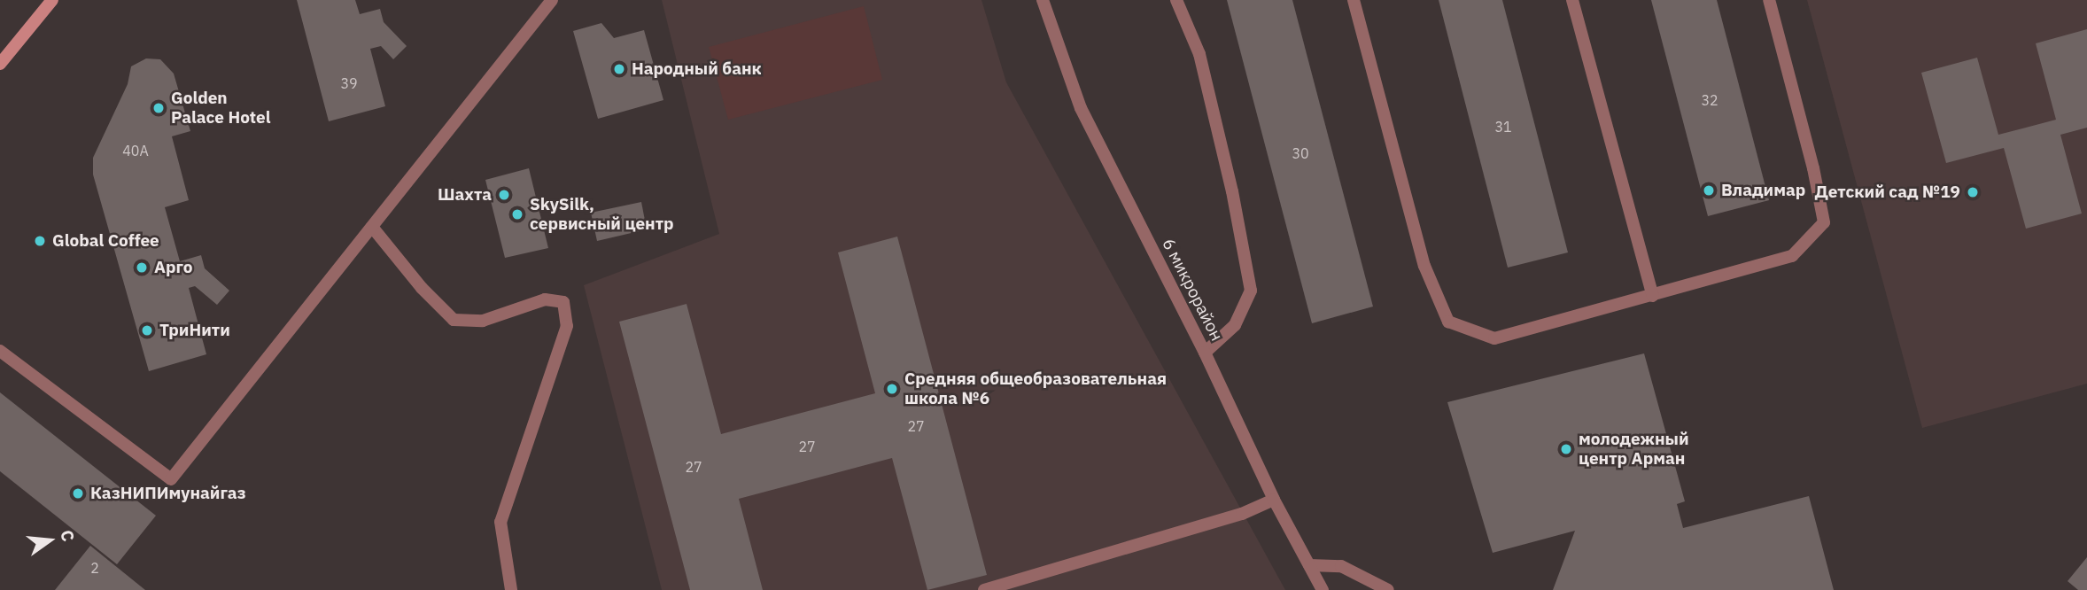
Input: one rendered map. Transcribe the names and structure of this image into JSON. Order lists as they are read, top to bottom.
{
  "streets": {
    "street": ["6 микрорайон"]
  },
  "places": [
    "Народный банк",
    "Golden Palace Hotel",
    "Владимар",
    "Детский сад №19",
    "Шахта",
    "SkySilk, сервисный центр",
    "Global Coffee",
    "Арго",
    "ТриНити",
    "Средняя общеобразовательная школа №6",
    "молодежный центр Арман",
    "КазНИПИмунайгаз"
  ],
  "house_numbers": [
    "39",
    "32",
    "31",
    "40А",
    "30",
    "27",
    "27",
    "27",
    "2"
  ],
  "north": "right"
}
